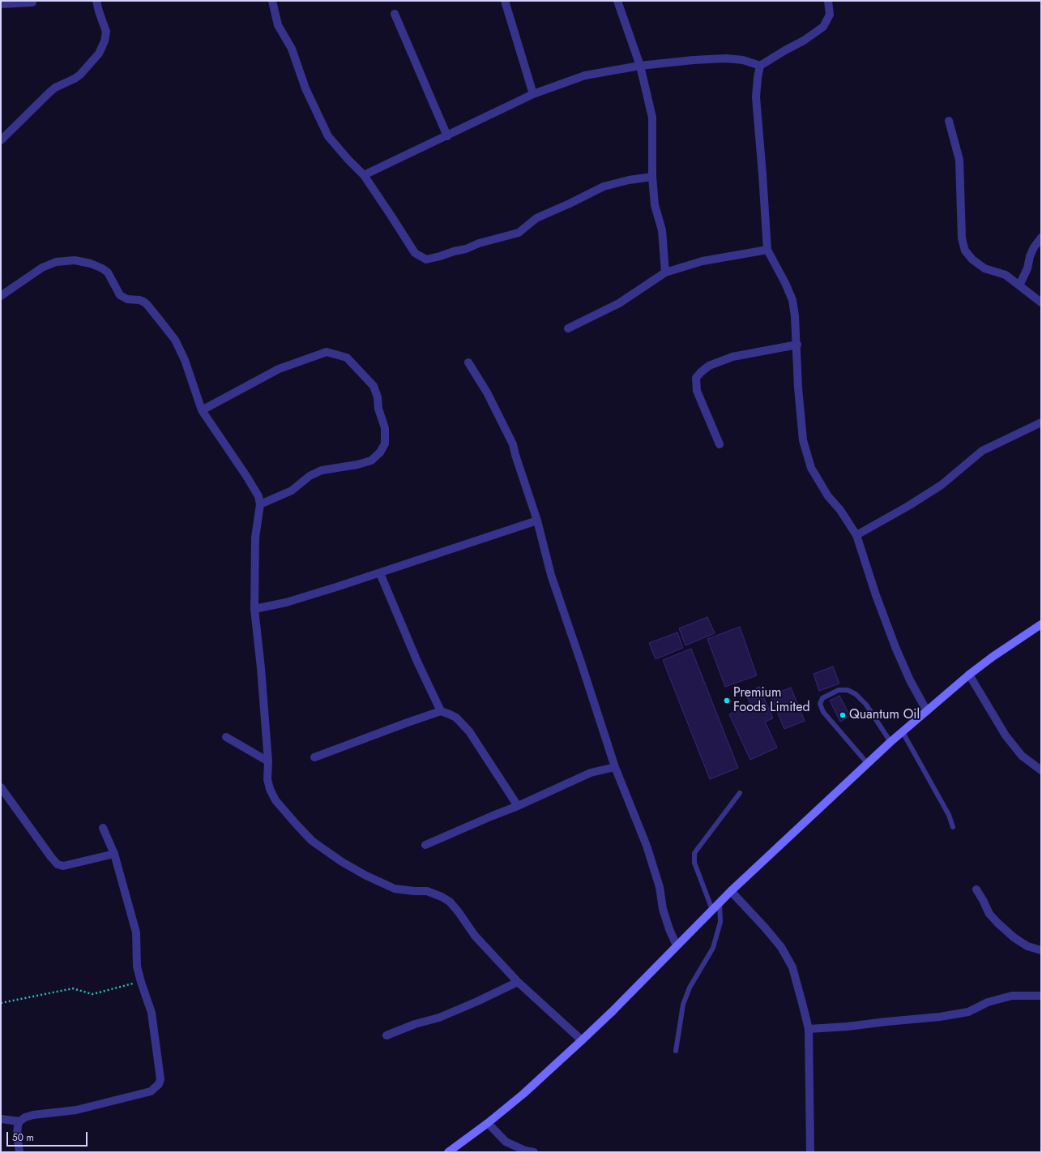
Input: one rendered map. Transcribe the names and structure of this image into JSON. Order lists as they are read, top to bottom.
{
  "places": ["Premium Foods Limited", "Quantum Oil"],
  "scale_bar": "50 m"
}
